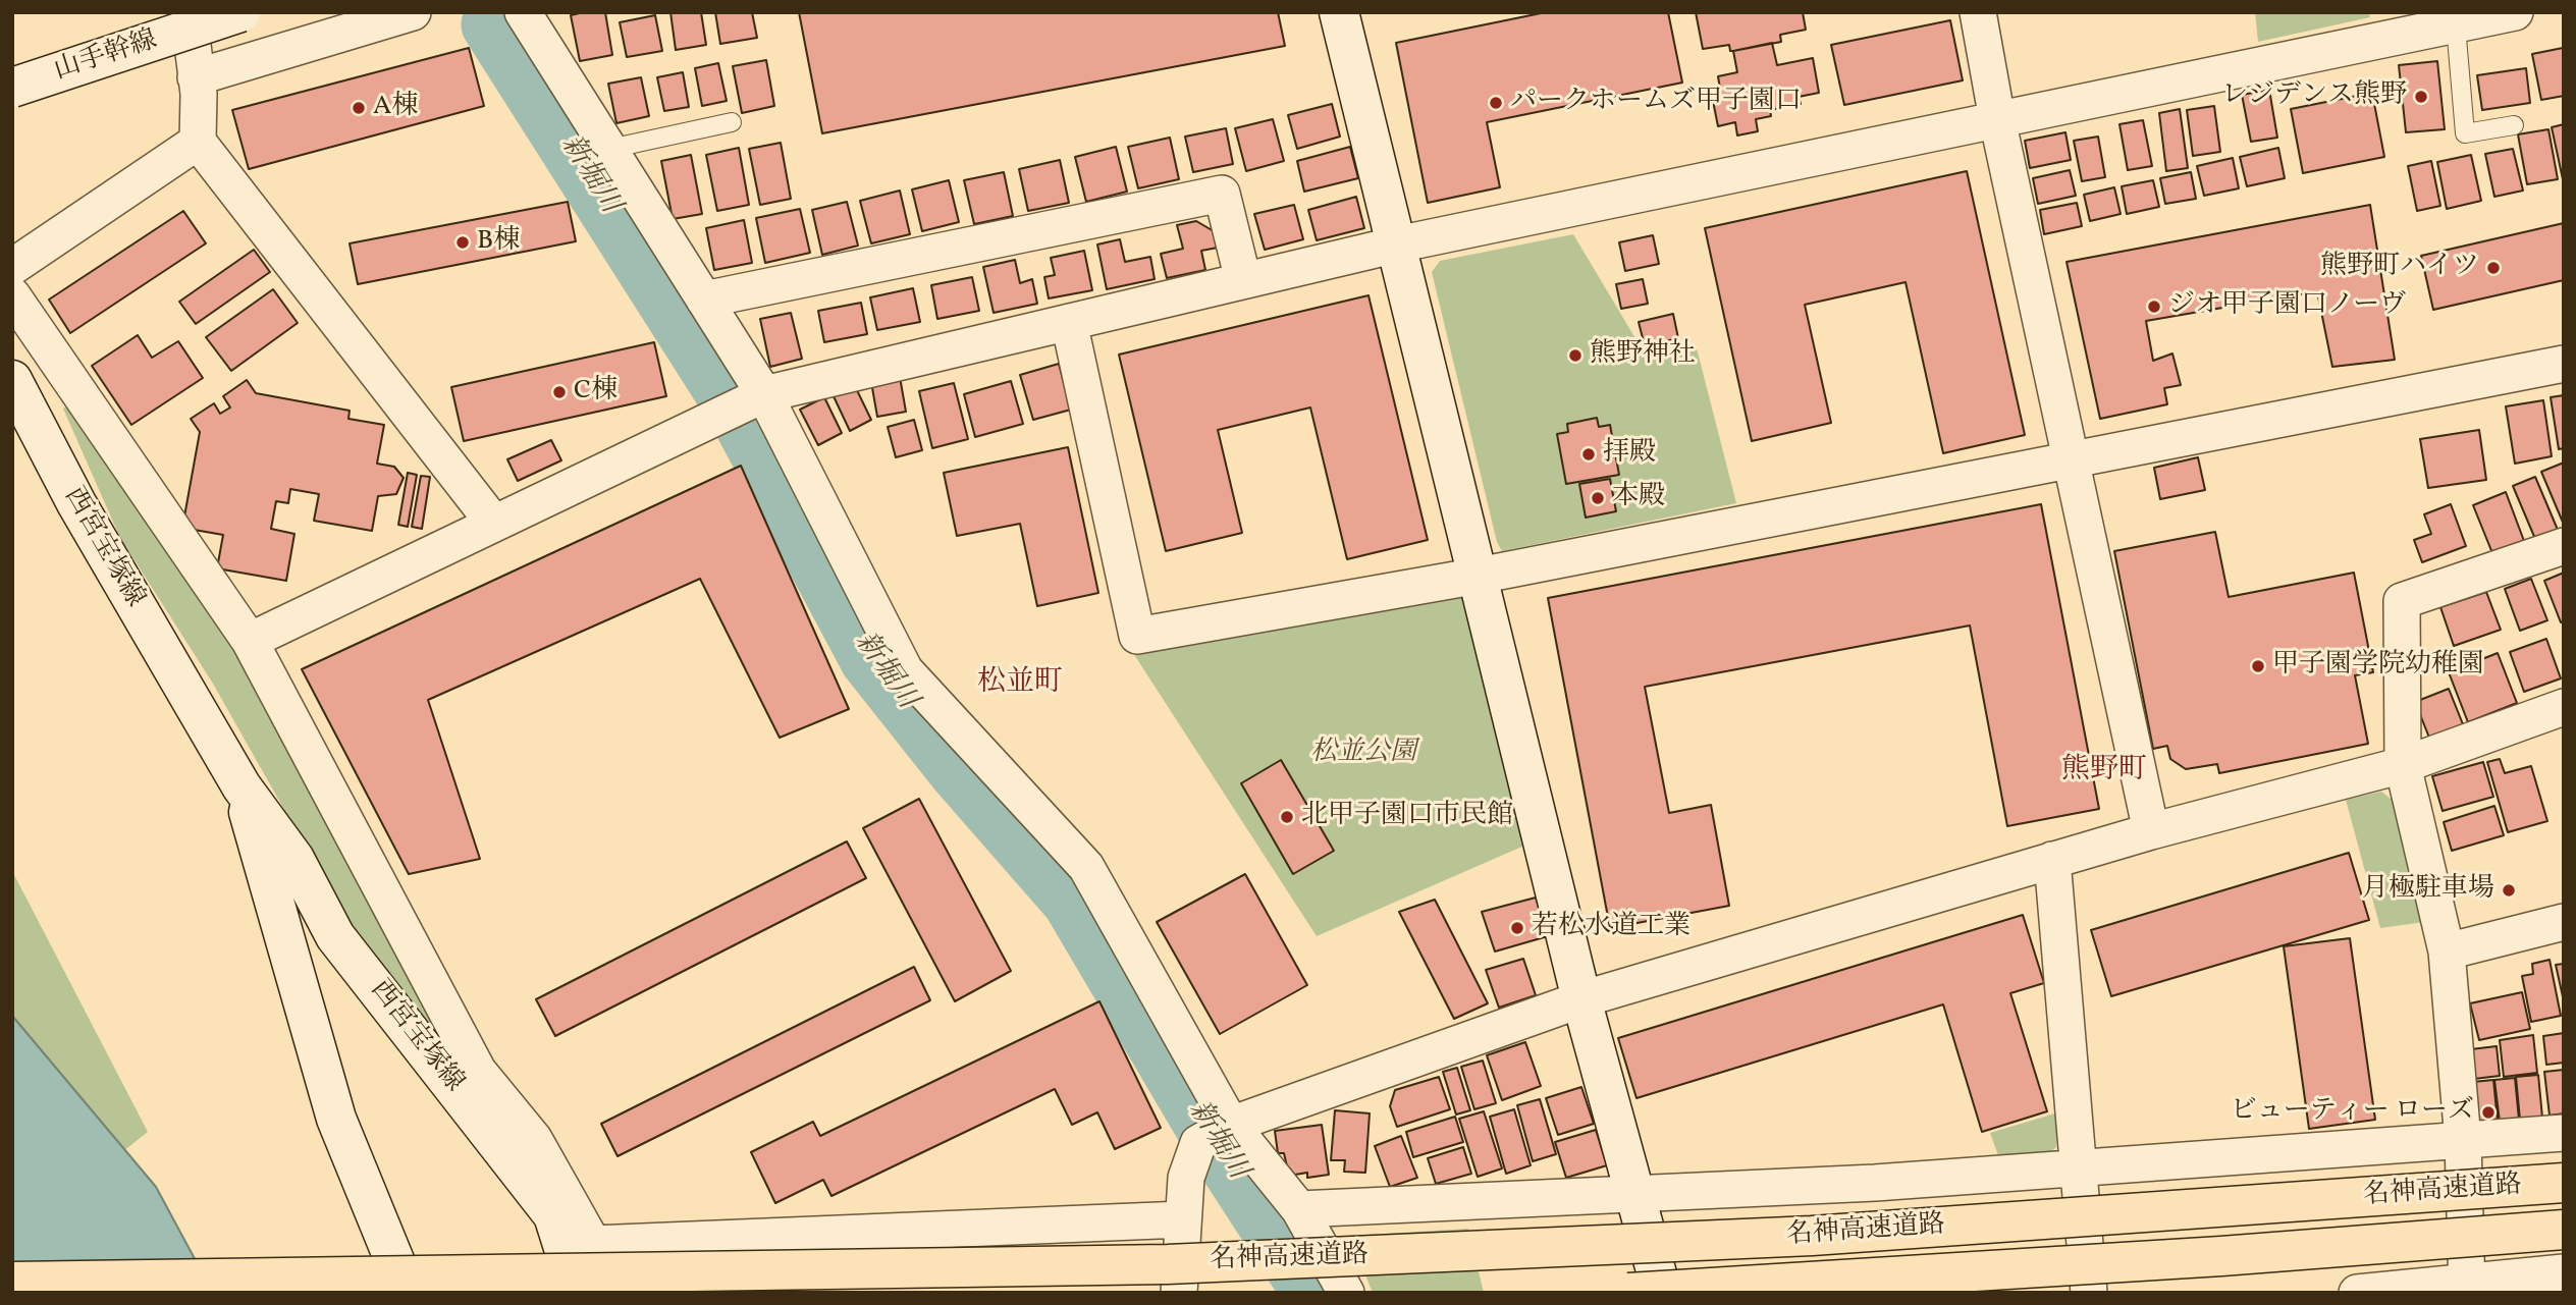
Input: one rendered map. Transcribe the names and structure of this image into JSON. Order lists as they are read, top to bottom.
{
  "streets": {
    "highway": ["名神高速道路"],
    "main road": ["山手幹線", "西宮宝塚線"]
  },
  "districts": ["松並町", "熊野町"],
  "water": ["新堀川"],
  "parks": ["松並公園"],
  "places": [
    "レジデンス熊野",
    "パークホームズ甲子園口",
    "A棟",
    "B棟",
    "熊野町ハイツ",
    "ジオ甲子園口ノーヴ",
    "熊野神社",
    "C棟",
    "拝殿",
    "本殿",
    "甲子園学院幼稚園",
    "北甲子園口市民館",
    "月極駐車場",
    "若松水道工業",
    "ビューティー ローズ"
  ]
}
